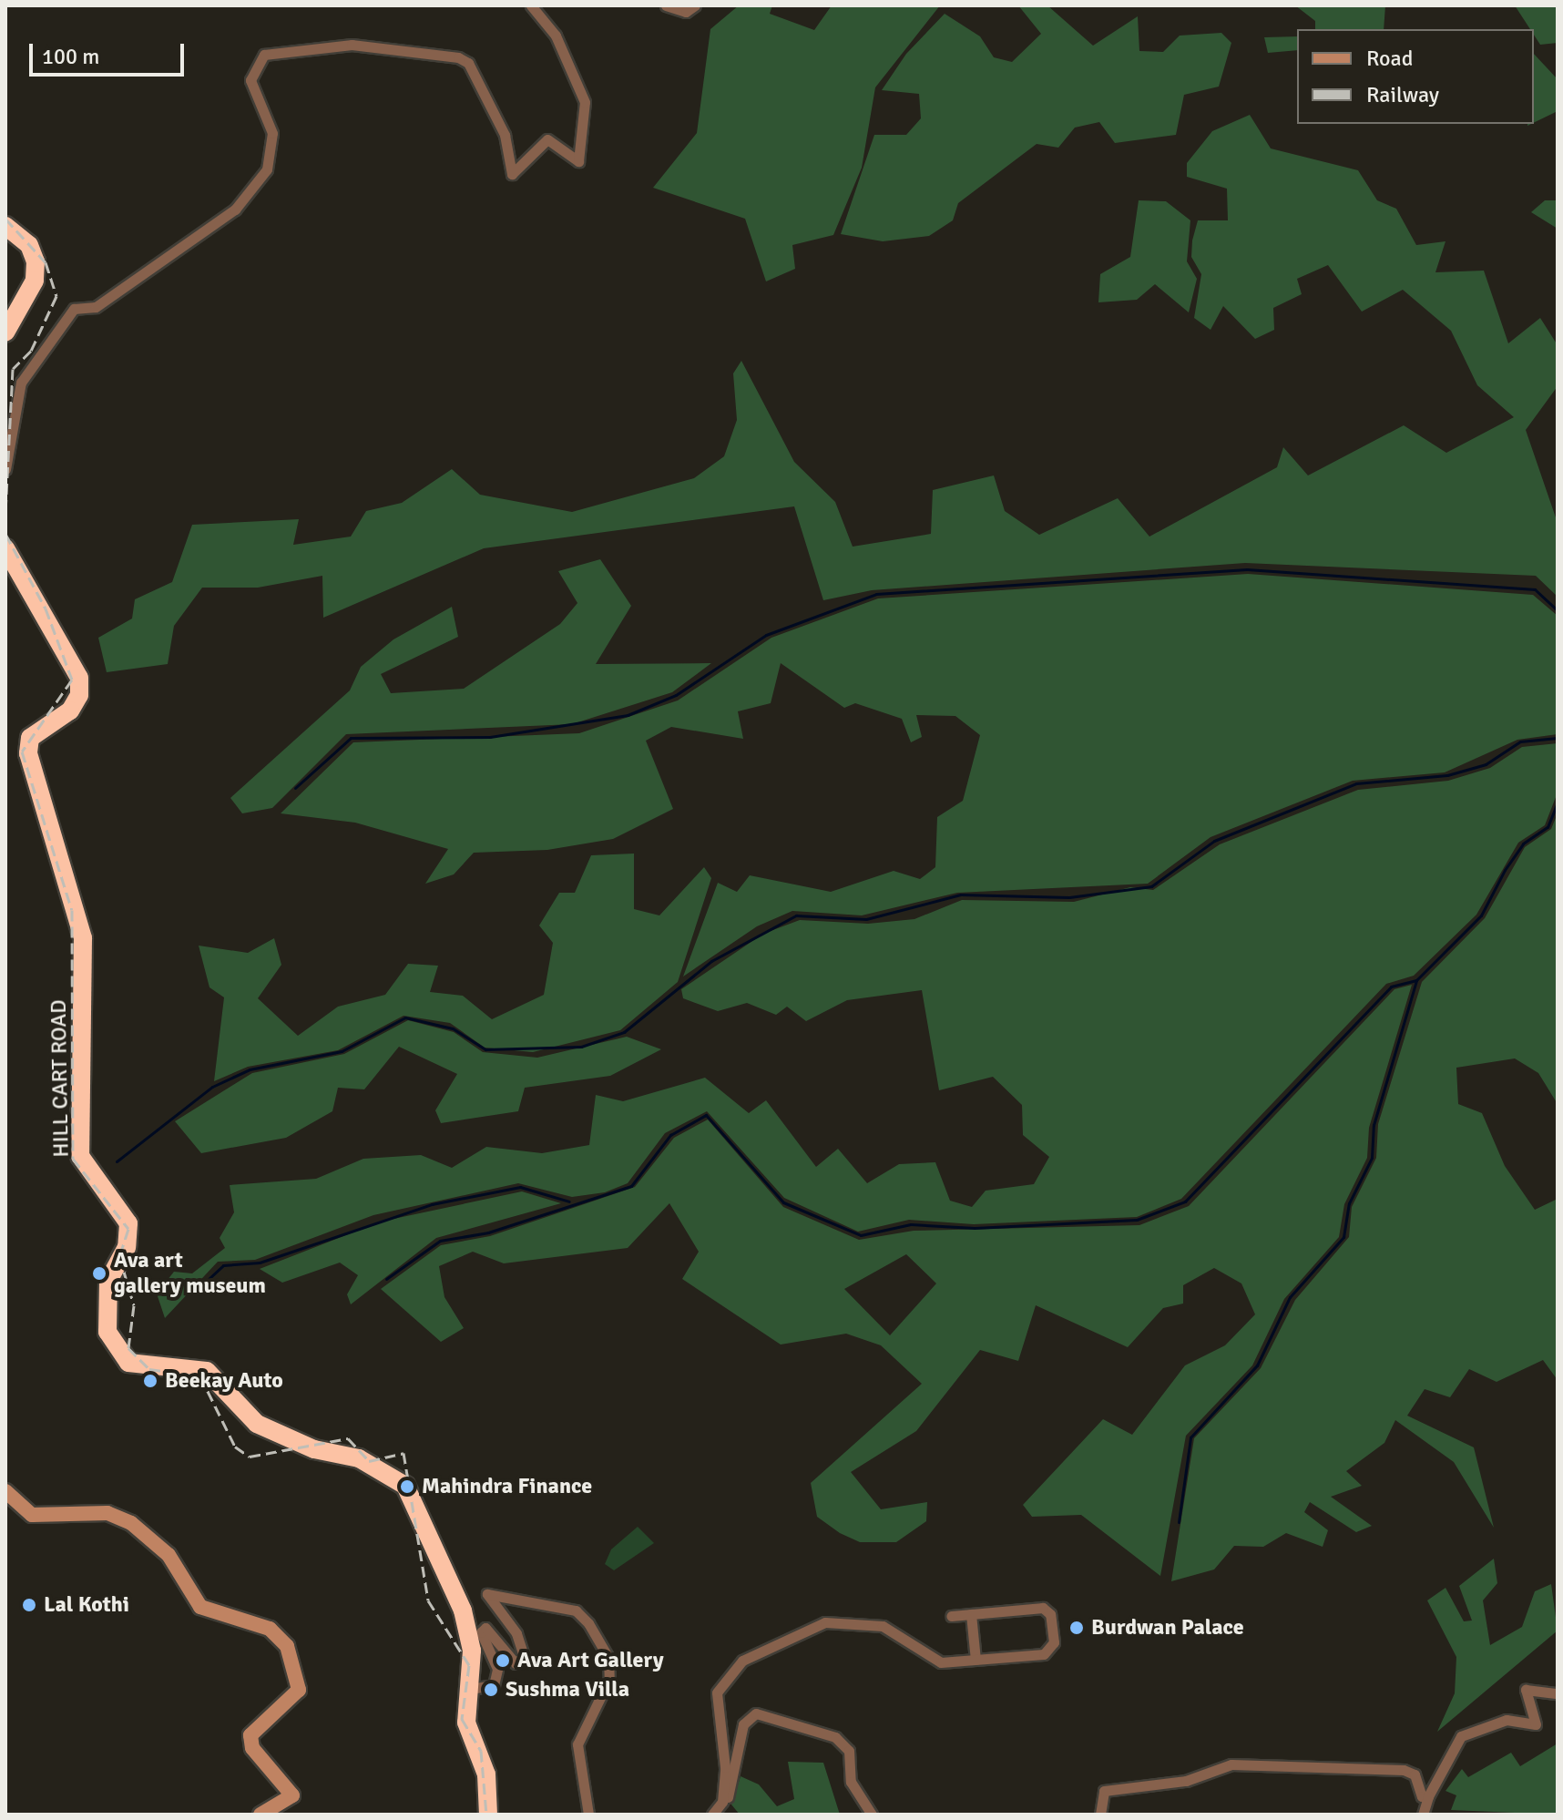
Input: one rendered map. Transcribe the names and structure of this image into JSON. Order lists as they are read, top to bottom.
{
  "streets": {
    "highway": ["HILL CART ROAD"]
  },
  "places": [
    "Ava art gallery museum",
    "Beekay Auto",
    "Mahindra Finance",
    "Lal Kothi",
    "Burdwan Palace",
    "Ava Art Gallery",
    "Sushma Villa"
  ],
  "legend": ["Road", "Railway"],
  "scale_bar": "100 m"
}
